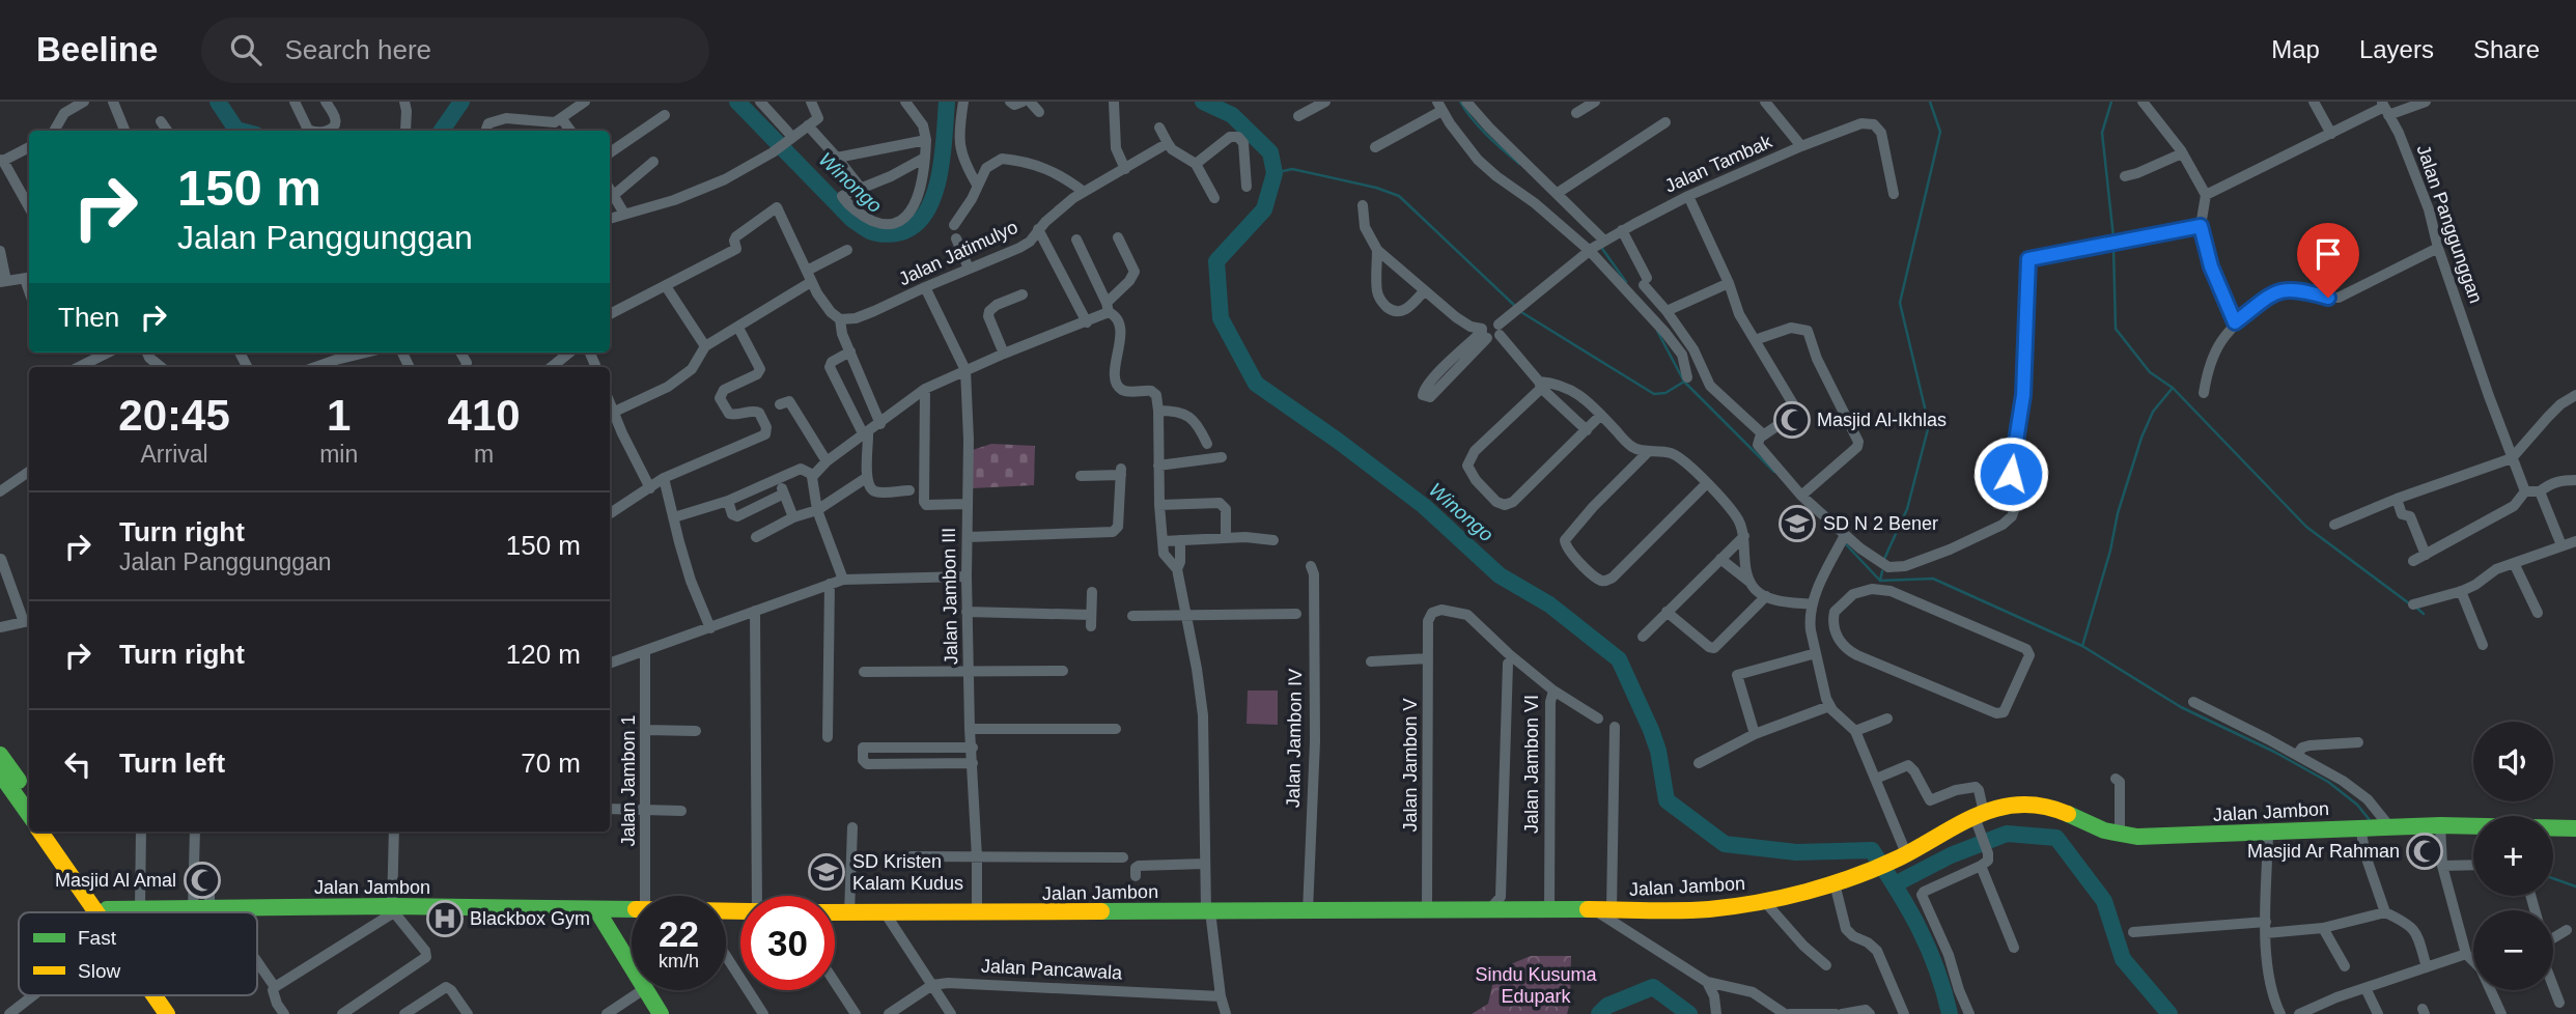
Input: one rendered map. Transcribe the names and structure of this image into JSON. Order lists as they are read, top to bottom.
{
  "streets": {
    "main road": ["Jalan Jambon"],
    "street": [
      "Jalan Tambak",
      "Jalan Panggunggan",
      "Jalan Jatimulyo",
      "Jalan Jambon III",
      "Jalan Jambon IV",
      "Jalan Jambon VI",
      "Jalan Jambon V",
      "Jalan Jambon 1",
      "Jalan Pancawala"
    ]
  },
  "crossings": [
    ["Jalan Jatimulyo", "Jalan Jambon III"],
    ["Jalan Jambon III", "Jalan Jambon"],
    ["Jalan Jambon IV", "Jalan Jambon"],
    ["Jalan Jambon VI", "Jalan Jambon V"],
    ["Jalan Jambon VI", "Jalan Jambon"],
    ["Jalan Jambon V", "Jalan Jambon"]
  ],
  "water": ["Winongo"],
  "parks": ["Sindu Kusuma Edupark"],
  "places": {
    "mosque": ["Masjid Al-Ikhlas", "Masjid Ar Rahman", "Masjid Al Amal"],
    "school or university": ["SD N 2 Bener", "SD Kristen Kalam Kudus"],
    "hospital": ["Blackbox Gym"]
  },
  "legend": ["Fast", "Slow"],
  "page": {
    "header": "Beeline",
    "search": "Search here",
    "nav": ["Map", "Layers", "Share"],
    "turn": ["150 m", "Jalan Panggunggan"],
    "then": "Then",
    "eta": [
      "20:45",
      "Arrival",
      "1",
      "min",
      "410",
      "m"
    ],
    "list": [
      {
        "name": "Turn right",
        "note": "Jalan Panggunggan",
        "value": "150 m"
      },
      {
        "name": "Turn right",
        "value": "120 m"
      },
      {
        "name": "Turn left",
        "value": "70 m"
      }
    ],
    "map_buttons": ["+", "−"],
    "speed": "22 km/h",
    "limit": "30"
  }
}
